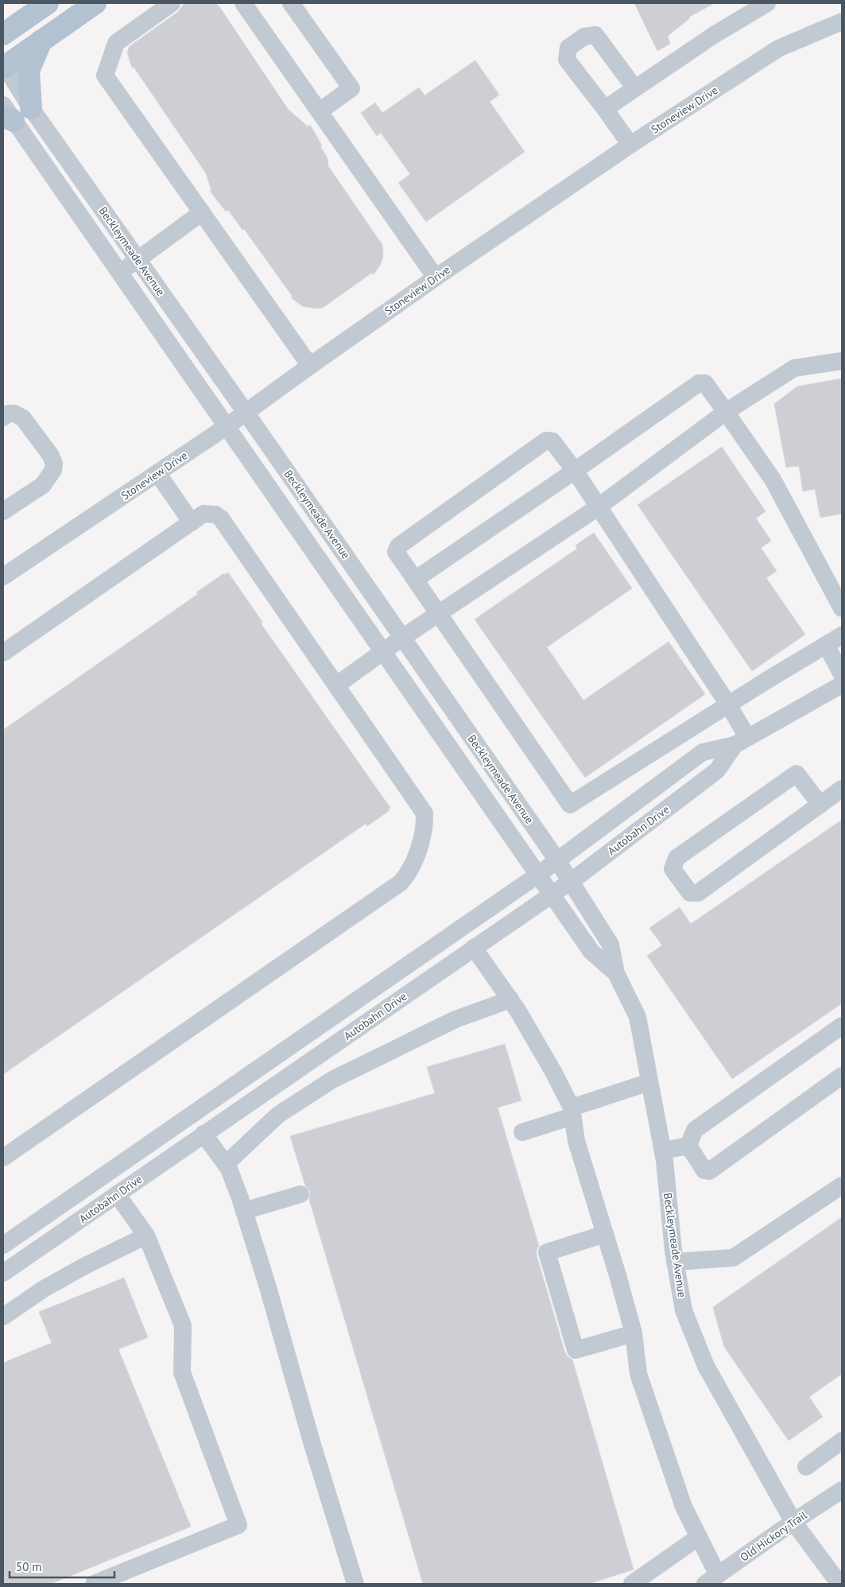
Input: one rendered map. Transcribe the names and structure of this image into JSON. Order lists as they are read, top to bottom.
{
  "streets": {
    "street": [
      "Stoneview Drive",
      "Beckleymeade Avenue",
      "Autobahn Drive",
      "Old Hickory Trail"
    ]
  },
  "crossings": [
    ["Stoneview Drive", "Beckleymeade Avenue"],
    ["Beckleymeade Avenue", "Autobahn Drive"],
    ["Beckleymeade Avenue", "Old Hickory Trail"]
  ],
  "scale_bar": "50 m"
}
